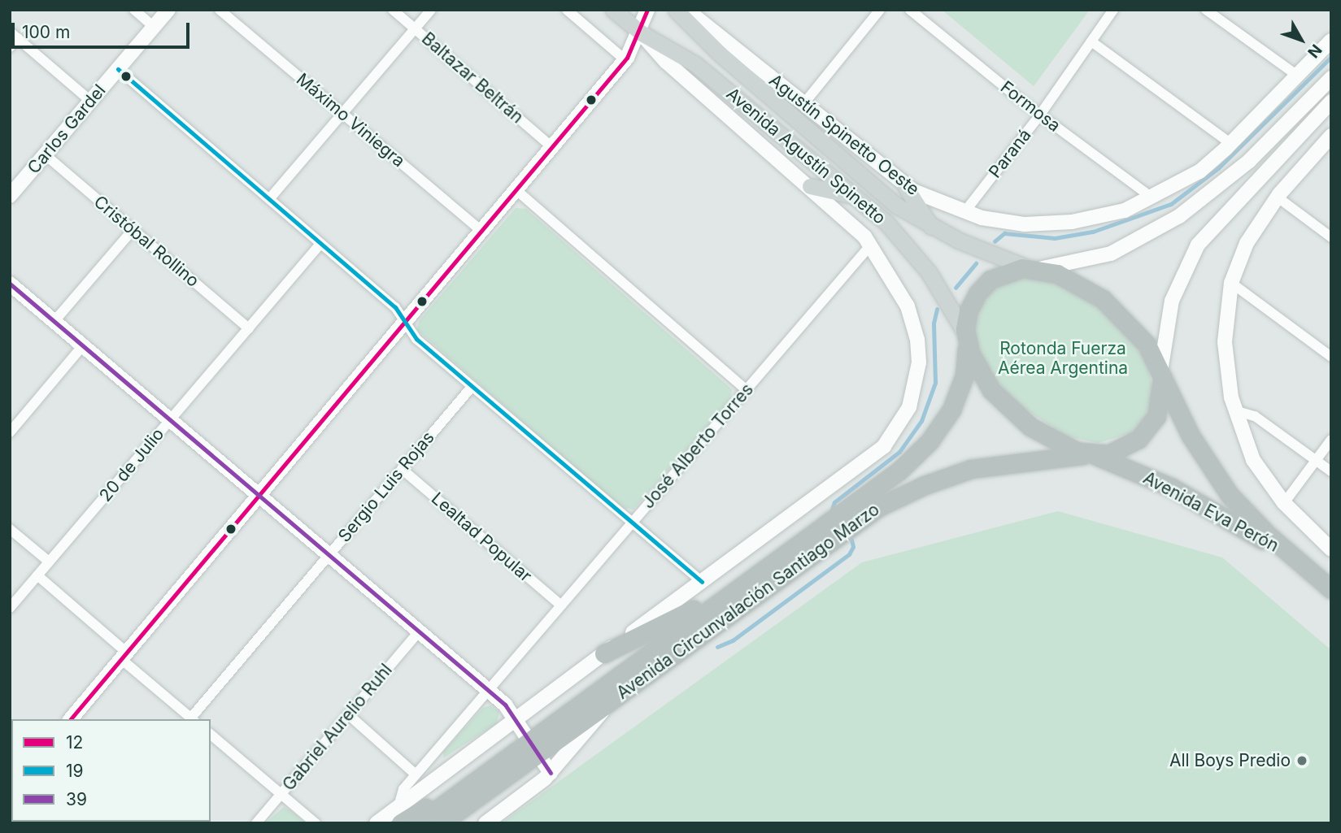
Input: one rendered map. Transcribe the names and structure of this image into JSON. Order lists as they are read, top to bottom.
{
  "streets": {
    "highway": ["Avenida Eva Perón", "Avenida Circunvalación Santiago Marzo"],
    "main road": ["Avenida Agustín Spinetto"],
    "street": [
      "Baltazar Beltrán",
      "Formosa",
      "Máximo Viniegra",
      "Carlos Gardel",
      "Agustín Spinetto Oeste",
      "Paraná",
      "Cristóbal Rollino",
      "José Alberto Torres",
      "20 de Julio",
      "Sergio Luis Rojas",
      "Lealtad Popular",
      "Gabriel Aurelio Ruhl"
    ]
  },
  "crossings": [
    ["Formosa", "Agustín Spinetto Oeste"],
    ["Formosa", "Paraná"],
    ["Carlos Gardel", "Cristóbal Rollino"],
    ["Agustín Spinetto Oeste", "Paraná"],
    ["Avenida Agustín Spinetto", "Avenida Eva Perón"],
    ["Avenida Agustín Spinetto", "Avenida Circunvalación Santiago Marzo"],
    ["Cristóbal Rollino", "20 de Julio"],
    ["José Alberto Torres", "Lealtad Popular"],
    ["Sergio Luis Rojas", "Lealtad Popular"],
    ["Avenida Eva Perón", "Avenida Circunvalación Santiago Marzo"]
  ],
  "parks": ["Rotonda Fuerza Aérea Argentina"],
  "places": ["All Boys Predio"],
  "lines": ["transit line 12", "transit line 19", "transit line 39"],
  "legend": ["12", "19", "39"],
  "scale_bar": "100 m",
  "north": "bottom right"
}
